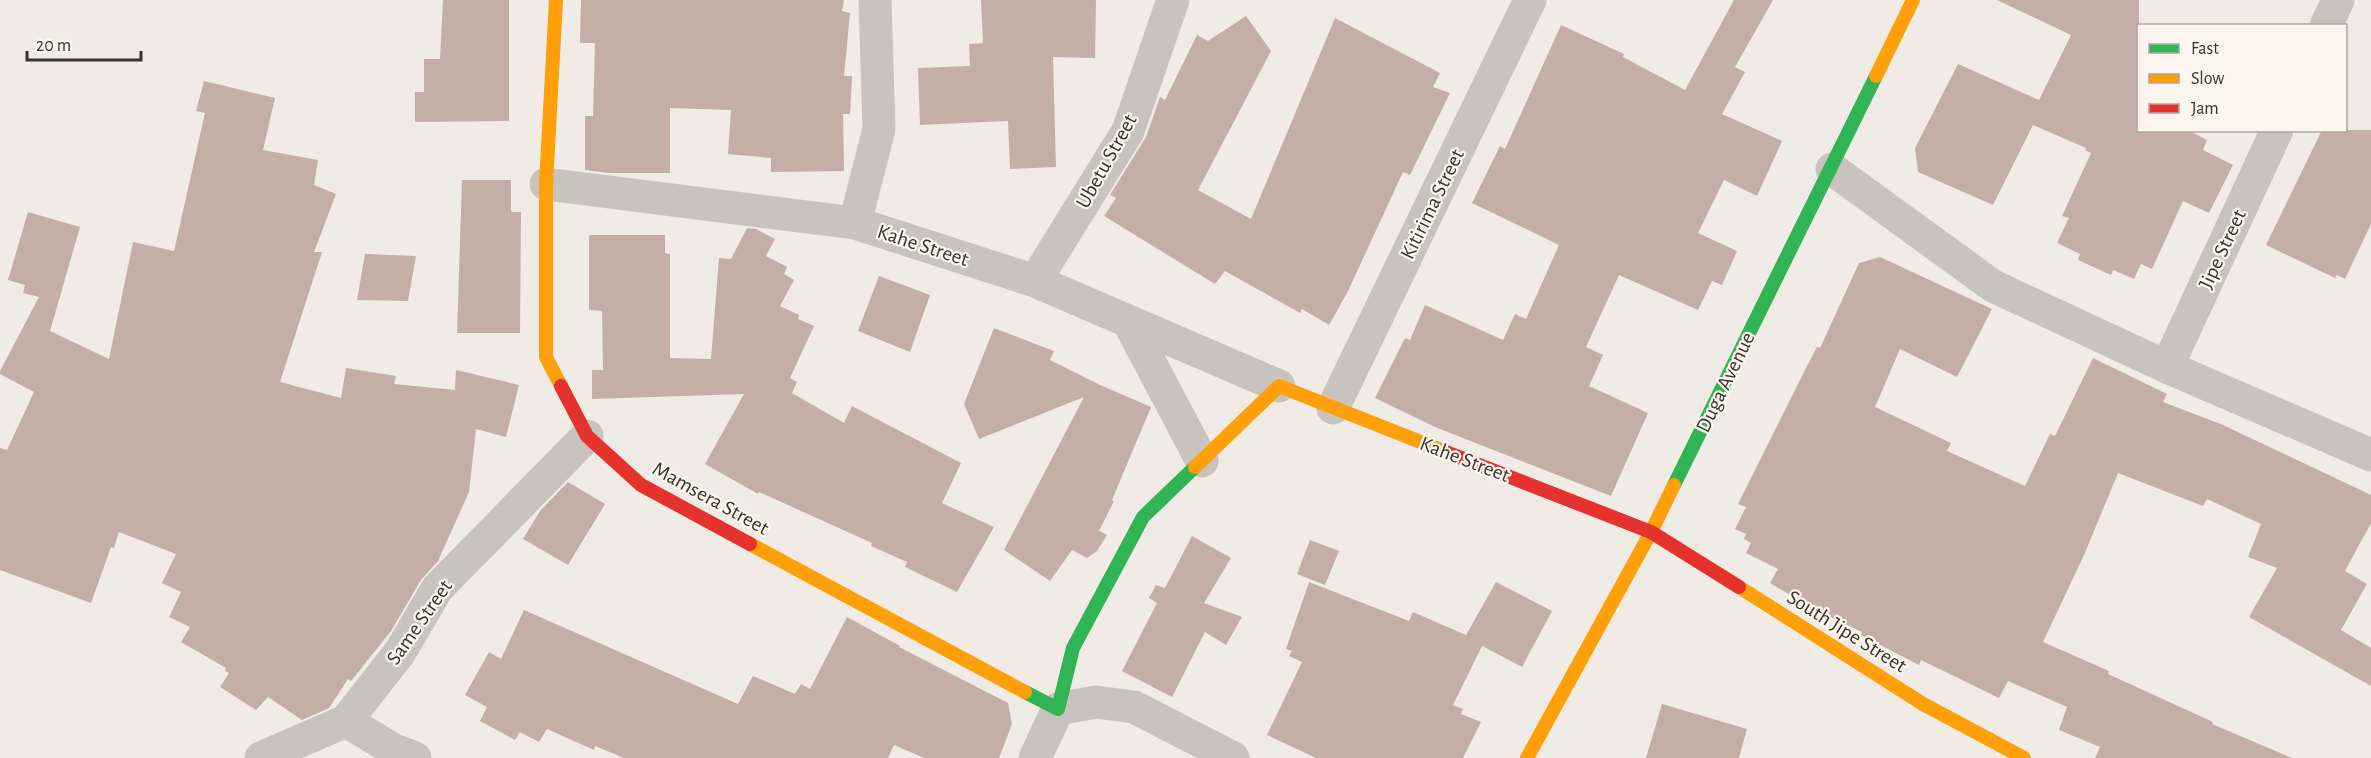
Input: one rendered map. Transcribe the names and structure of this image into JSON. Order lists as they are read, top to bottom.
{
  "streets": {
    "street": [
      "Ubetu Street",
      "Kitirima Street",
      "Kahe Street",
      "Jipe Street",
      "Duga Avenue",
      "Mamsera Street",
      "Same Street",
      "South Jipe Street"
    ]
  },
  "crossings": [
    ["Ubetu Street", "Kahe Street"],
    ["Kitirima Street", "Kahe Street"],
    ["Kahe Street", "Duga Avenue"],
    ["Kahe Street", "Mamsera Street"],
    ["Kahe Street", "South Jipe Street"],
    ["Duga Avenue", "South Jipe Street"],
    ["Mamsera Street", "Same Street"]
  ],
  "legend": ["Fast", "Slow", "Jam"],
  "scale_bar": "20 m"
}
